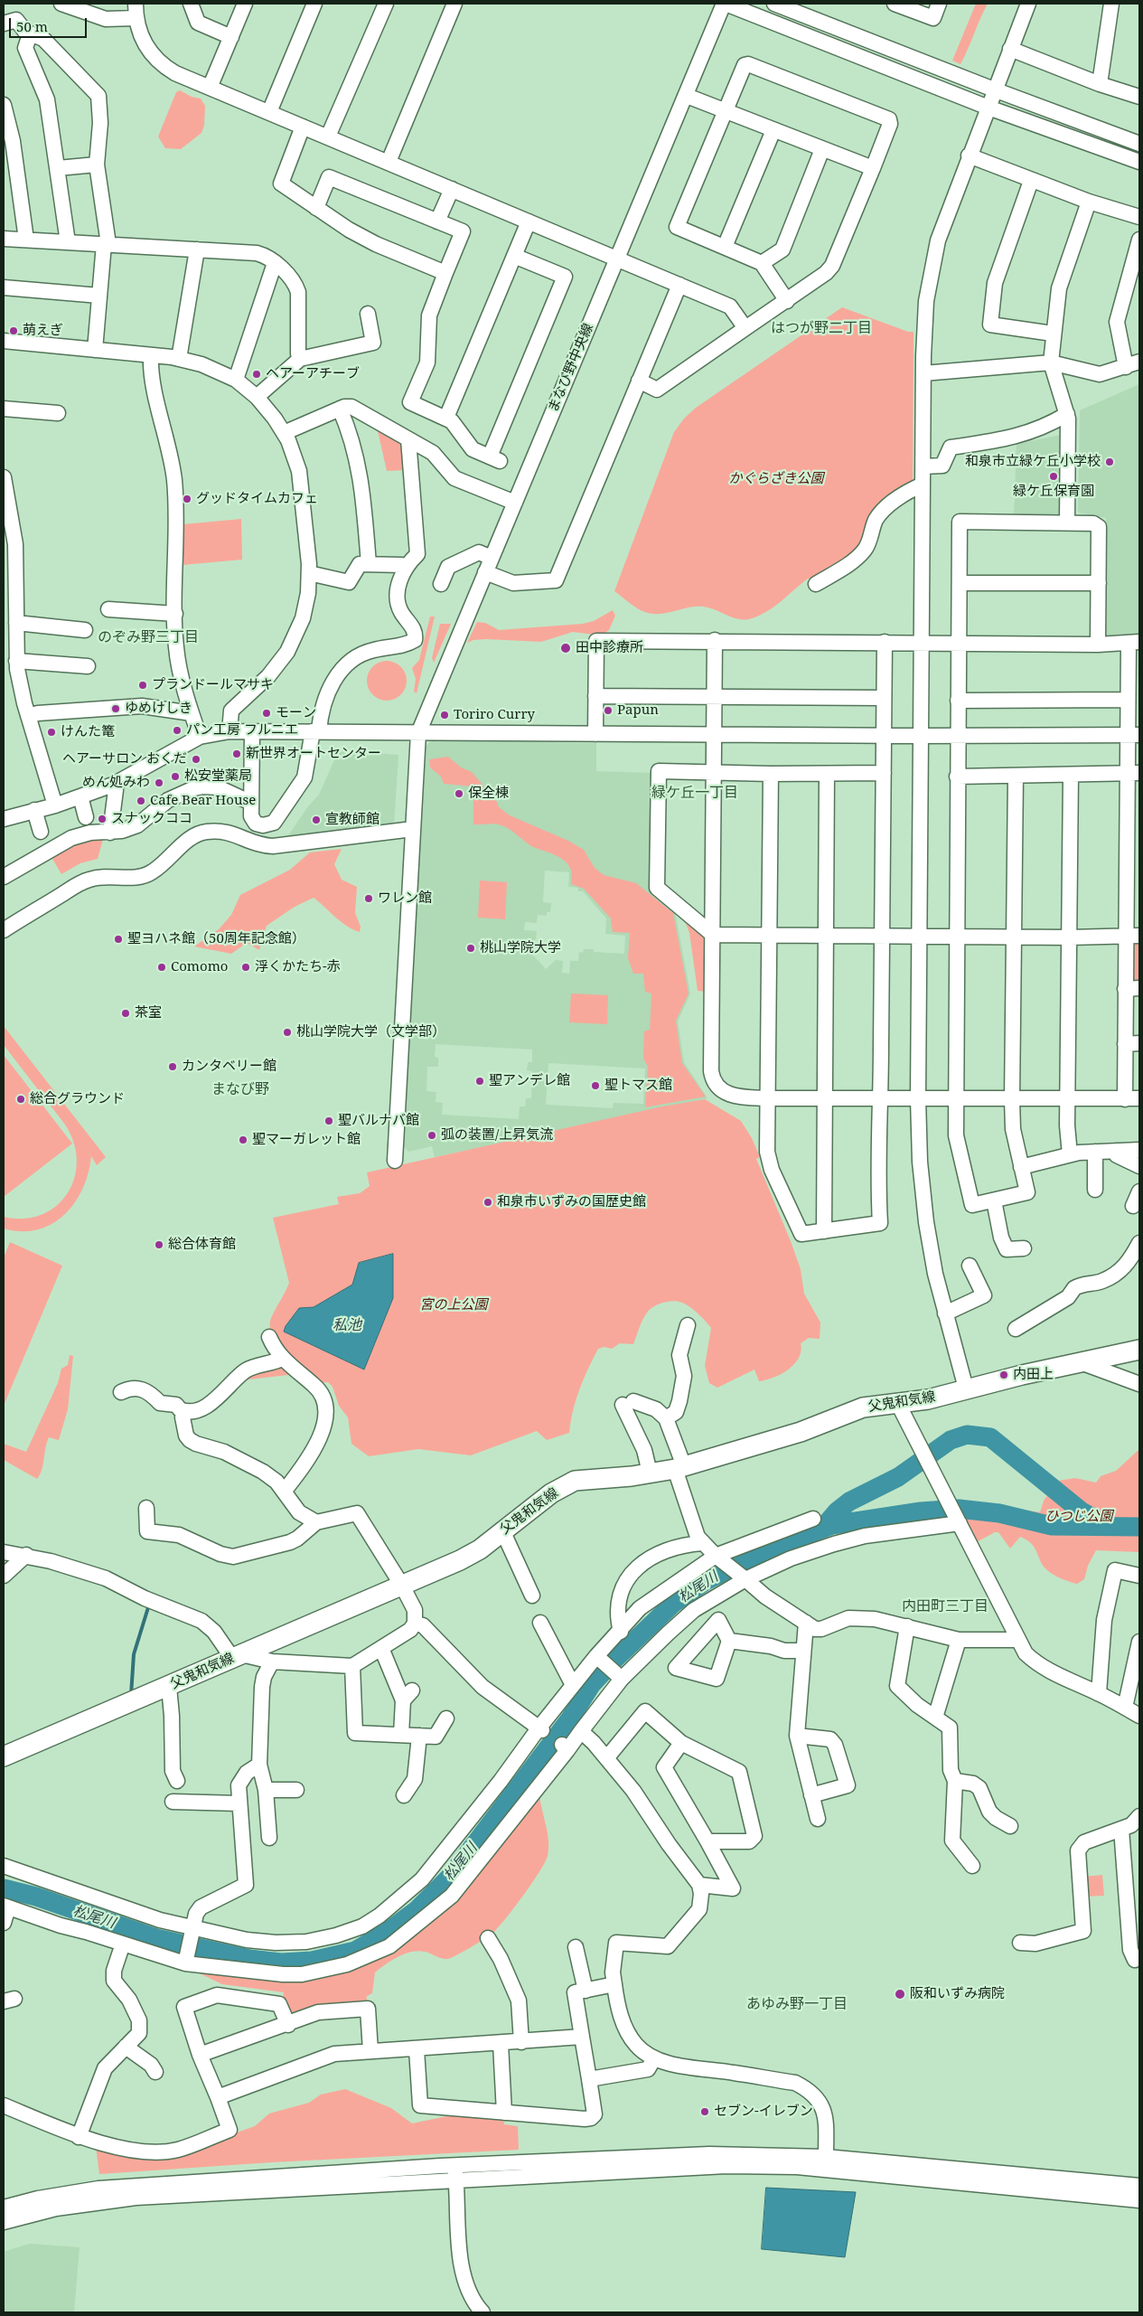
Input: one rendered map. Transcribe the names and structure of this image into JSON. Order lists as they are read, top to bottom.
{
  "streets": {
    "main road": ["父鬼和気線"],
    "street": ["まなび野中央線"]
  },
  "districts": [
    "はつが野二丁目",
    "のぞみ野三丁目",
    "緑ケ丘一丁目",
    "まなび野",
    "内田町三丁目",
    "あゆみ野一丁目"
  ],
  "water": ["私池", "松尾川"],
  "parks": ["かぐらざき公園", "宮の上公園", "ひつじ公園"],
  "places": [
    "萌えぎ",
    "ヘアーアチーブ",
    "和泉市立緑ケ丘小学校",
    "緑ケ丘保育園",
    "グッドタイムカフェ",
    "田中診療所",
    "プランドールマサキ",
    "ゆめけしき",
    "Papun",
    "モーン",
    "Toriro Curry",
    "パン工房 フルニエ",
    "けんた篭",
    "新世界オートセンター",
    "ヘアーサロン おくだ",
    "松安堂薬局",
    "めん処みわ",
    "保全棟",
    "Cafe Bear House",
    "スナックココ",
    "宣教師館",
    "ワレン館",
    "聖ヨハネ館（50周年記念館）",
    "桃山学院大学",
    "Comomo",
    "浮くかたち-赤",
    "茶室",
    "桃山学院大学（文学部）",
    "カンタベリー館",
    "聖アンデレ館",
    "聖トマス館",
    "総合グラウンド",
    "聖バルナバ館",
    "弧の装置/上昇気流",
    "聖マーガレット館",
    "和泉市いずみの国歴史館",
    "総合体育館",
    "内田上",
    "阪和いずみ病院",
    "セブン-イレブン"
  ],
  "scale_bar": "50 m"
}
